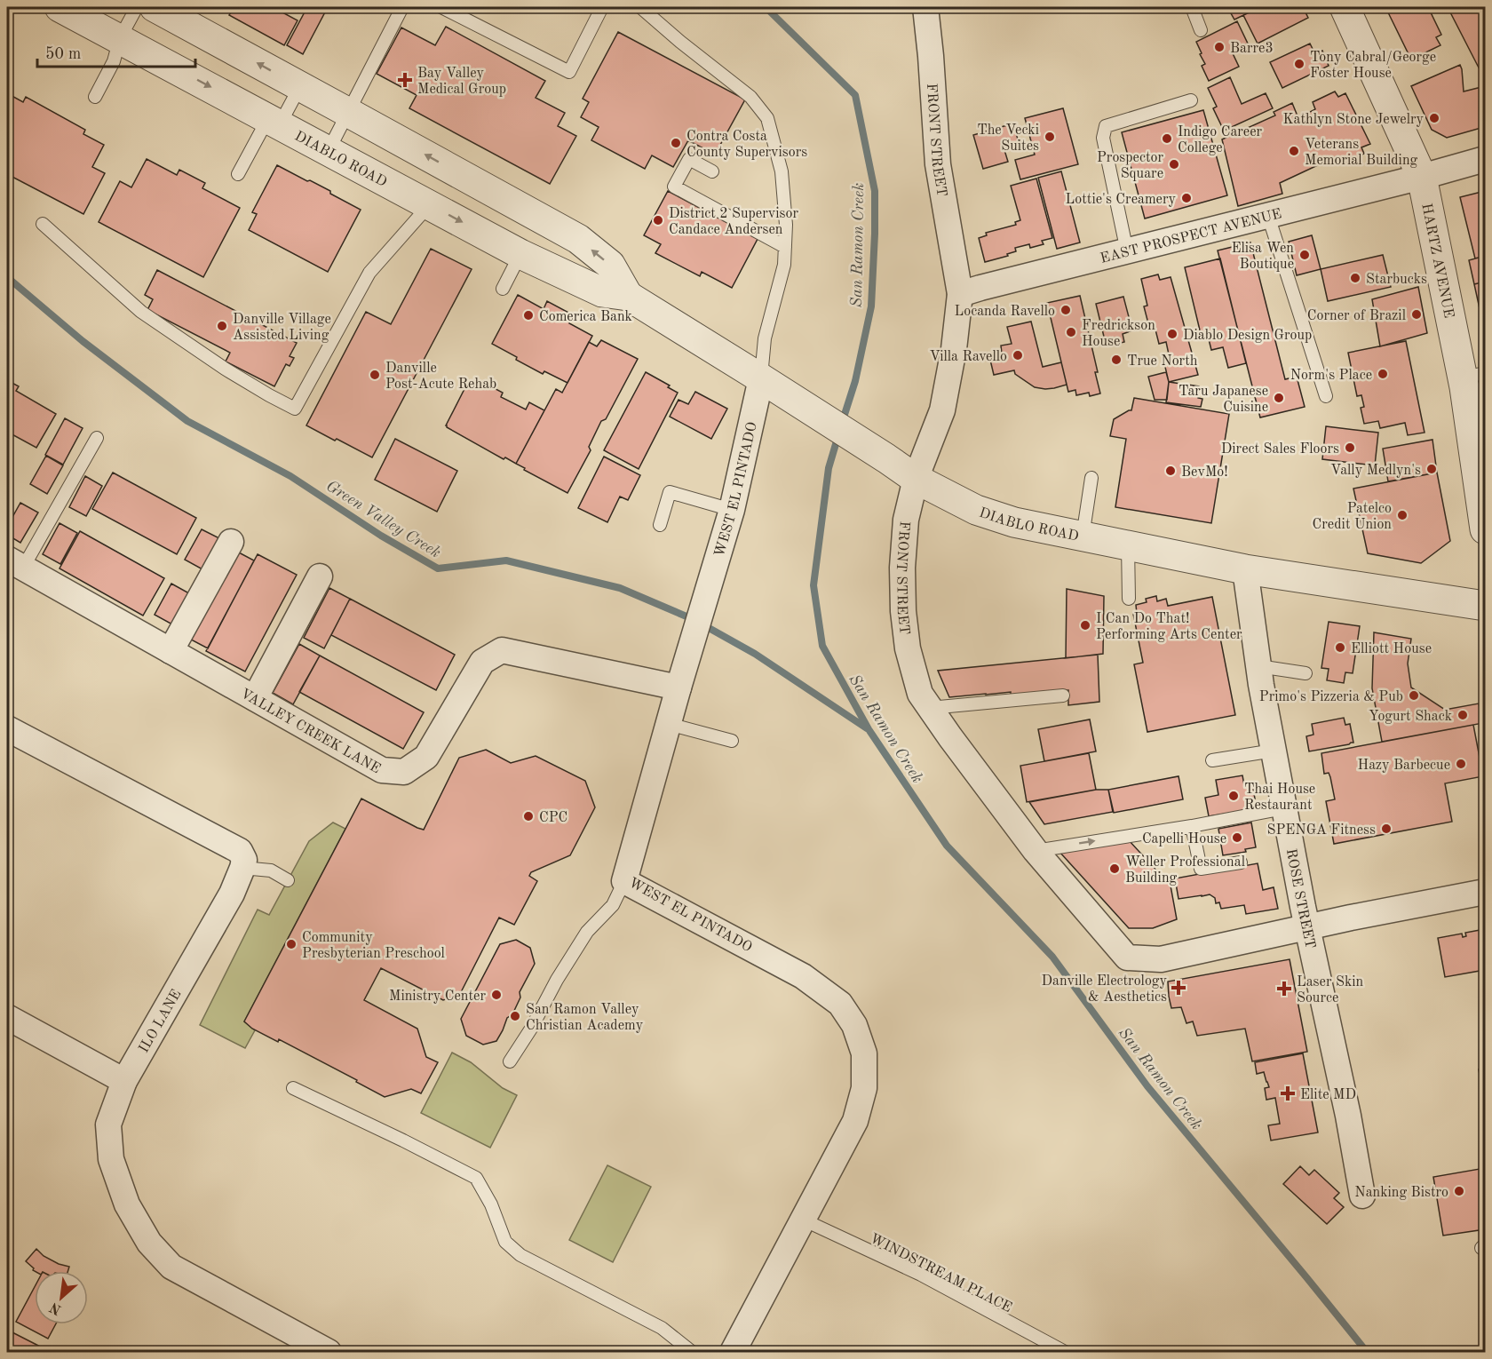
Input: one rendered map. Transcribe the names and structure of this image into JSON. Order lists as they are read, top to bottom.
{
  "streets": {
    "street": [
      "FRONT STREET",
      "DIABLO ROAD",
      "EAST PROSPECT AVENUE",
      "HARTZ AVENUE",
      "WEST EL PINTADO",
      "VALLEY CREEK LANE",
      "ROSE STREET",
      "ILO LANE"
    ],
    "lane": ["WINDSTREAM PLACE"]
  },
  "crossings": [
    ["FRONT STREET", "DIABLO ROAD"],
    ["FRONT STREET", "EAST PROSPECT AVENUE"],
    ["FRONT STREET", "ROSE STREET"],
    ["DIABLO ROAD", "WEST EL PINTADO"],
    ["DIABLO ROAD", "ROSE STREET"],
    ["EAST PROSPECT AVENUE", "HARTZ AVENUE"],
    ["WEST EL PINTADO", "VALLEY CREEK LANE"],
    ["WEST EL PINTADO", "WINDSTREAM PLACE"]
  ],
  "water": ["San Ramon Creek", "Green Valley Creek"],
  "places": {
    "other": [
      "Barre3",
      "Tony Cabral/George Foster House",
      "Kathlyn Stone Jewelry",
      "The Vecki Suites",
      "Indigo Career College",
      "Contra Costa County Supervisors",
      "Veterans Memorial Building",
      "Prospector Square",
      "Lottie's Creamery",
      "District 2 Supervisor Candace Andersen",
      "Elisa Wen Boutique",
      "Starbucks",
      "Locanda Ravello",
      "Corner of Brazil",
      "Comerica Bank",
      "Danville Village Assisted Living",
      "Fredrickson House",
      "Diablo Design Group",
      "Villa Ravello",
      "True North",
      "Norm's Place",
      "Danville Post-Acute Rehab",
      "Taru Japanese Cuisine",
      "Direct Sales Floors",
      "Vally Medlyn's",
      "BevMo!",
      "Patelco Credit Union",
      "I Can Do That! Performing Arts Center",
      "Elliott House",
      "Primo's Pizzeria & Pub",
      "Yogurt Shack",
      "Hazy Barbecue",
      "Thai House Restaurant",
      "CPC",
      "SPENGA Fitness",
      "Capelli House",
      "Weller Professional Building",
      "Community Presbyterian Preschool",
      "Ministry Center",
      "San Ramon Valley Christian Academy",
      "Nanking Bistro"
    ],
    "health": [
      "Bay Valley Medical Group",
      "Danville Electrology & Aesthetics",
      "Laser Skin Source",
      "Elite MD"
    ]
  },
  "scale_bar": "50 m",
  "north": "bottom left"
}
